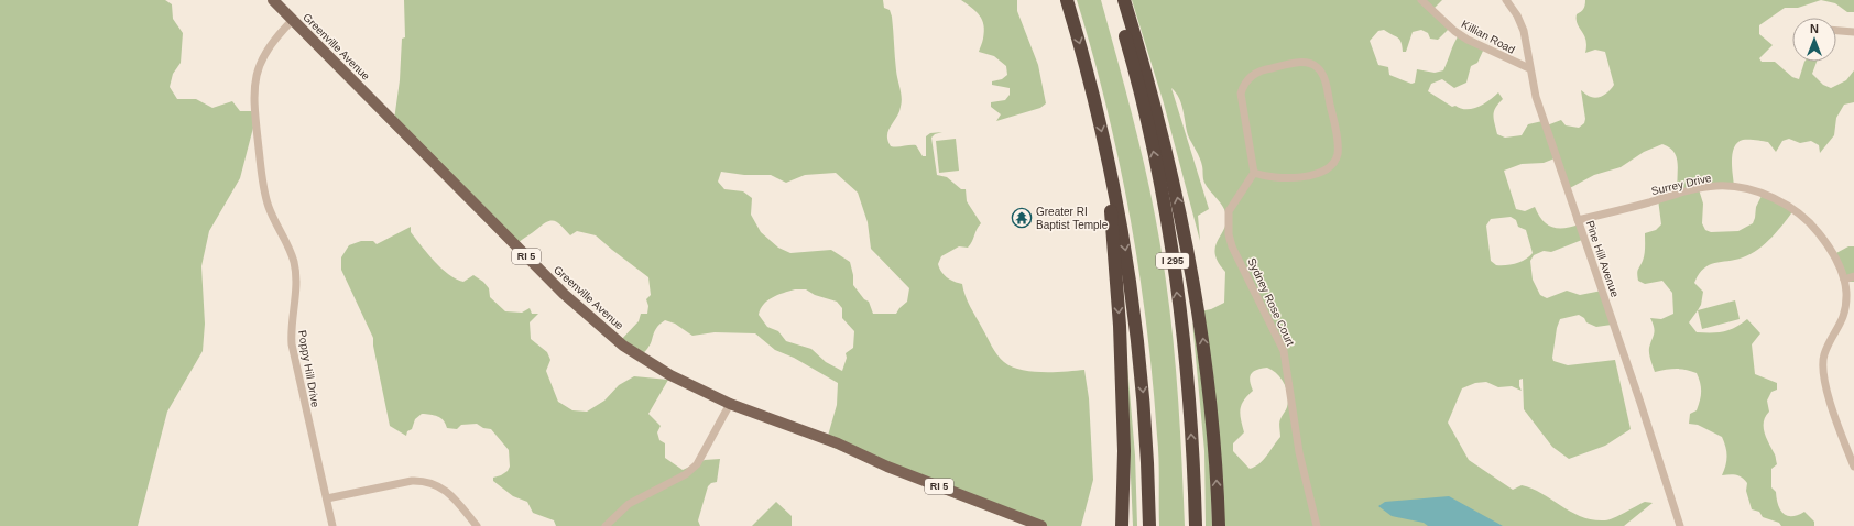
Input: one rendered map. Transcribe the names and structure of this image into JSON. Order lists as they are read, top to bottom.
{
  "streets": {
    "highway": ["I 295"],
    "main road": ["Greenville Avenue", "RI 5"],
    "street": [
      "Killian Road",
      "Surrey Drive",
      "Pine Hill Avenue",
      "Sydney Rose Court",
      "Poppy Hill Drive"
    ]
  },
  "crossings": [
    ["Killian Road", "Pine Hill Avenue"],
    ["Greenville Avenue", "Poppy Hill Drive"],
    ["Surrey Drive", "Pine Hill Avenue"]
  ],
  "places": {
    "temple": ["Greater RI Baptist Temple"]
  },
  "north": "top"
}
